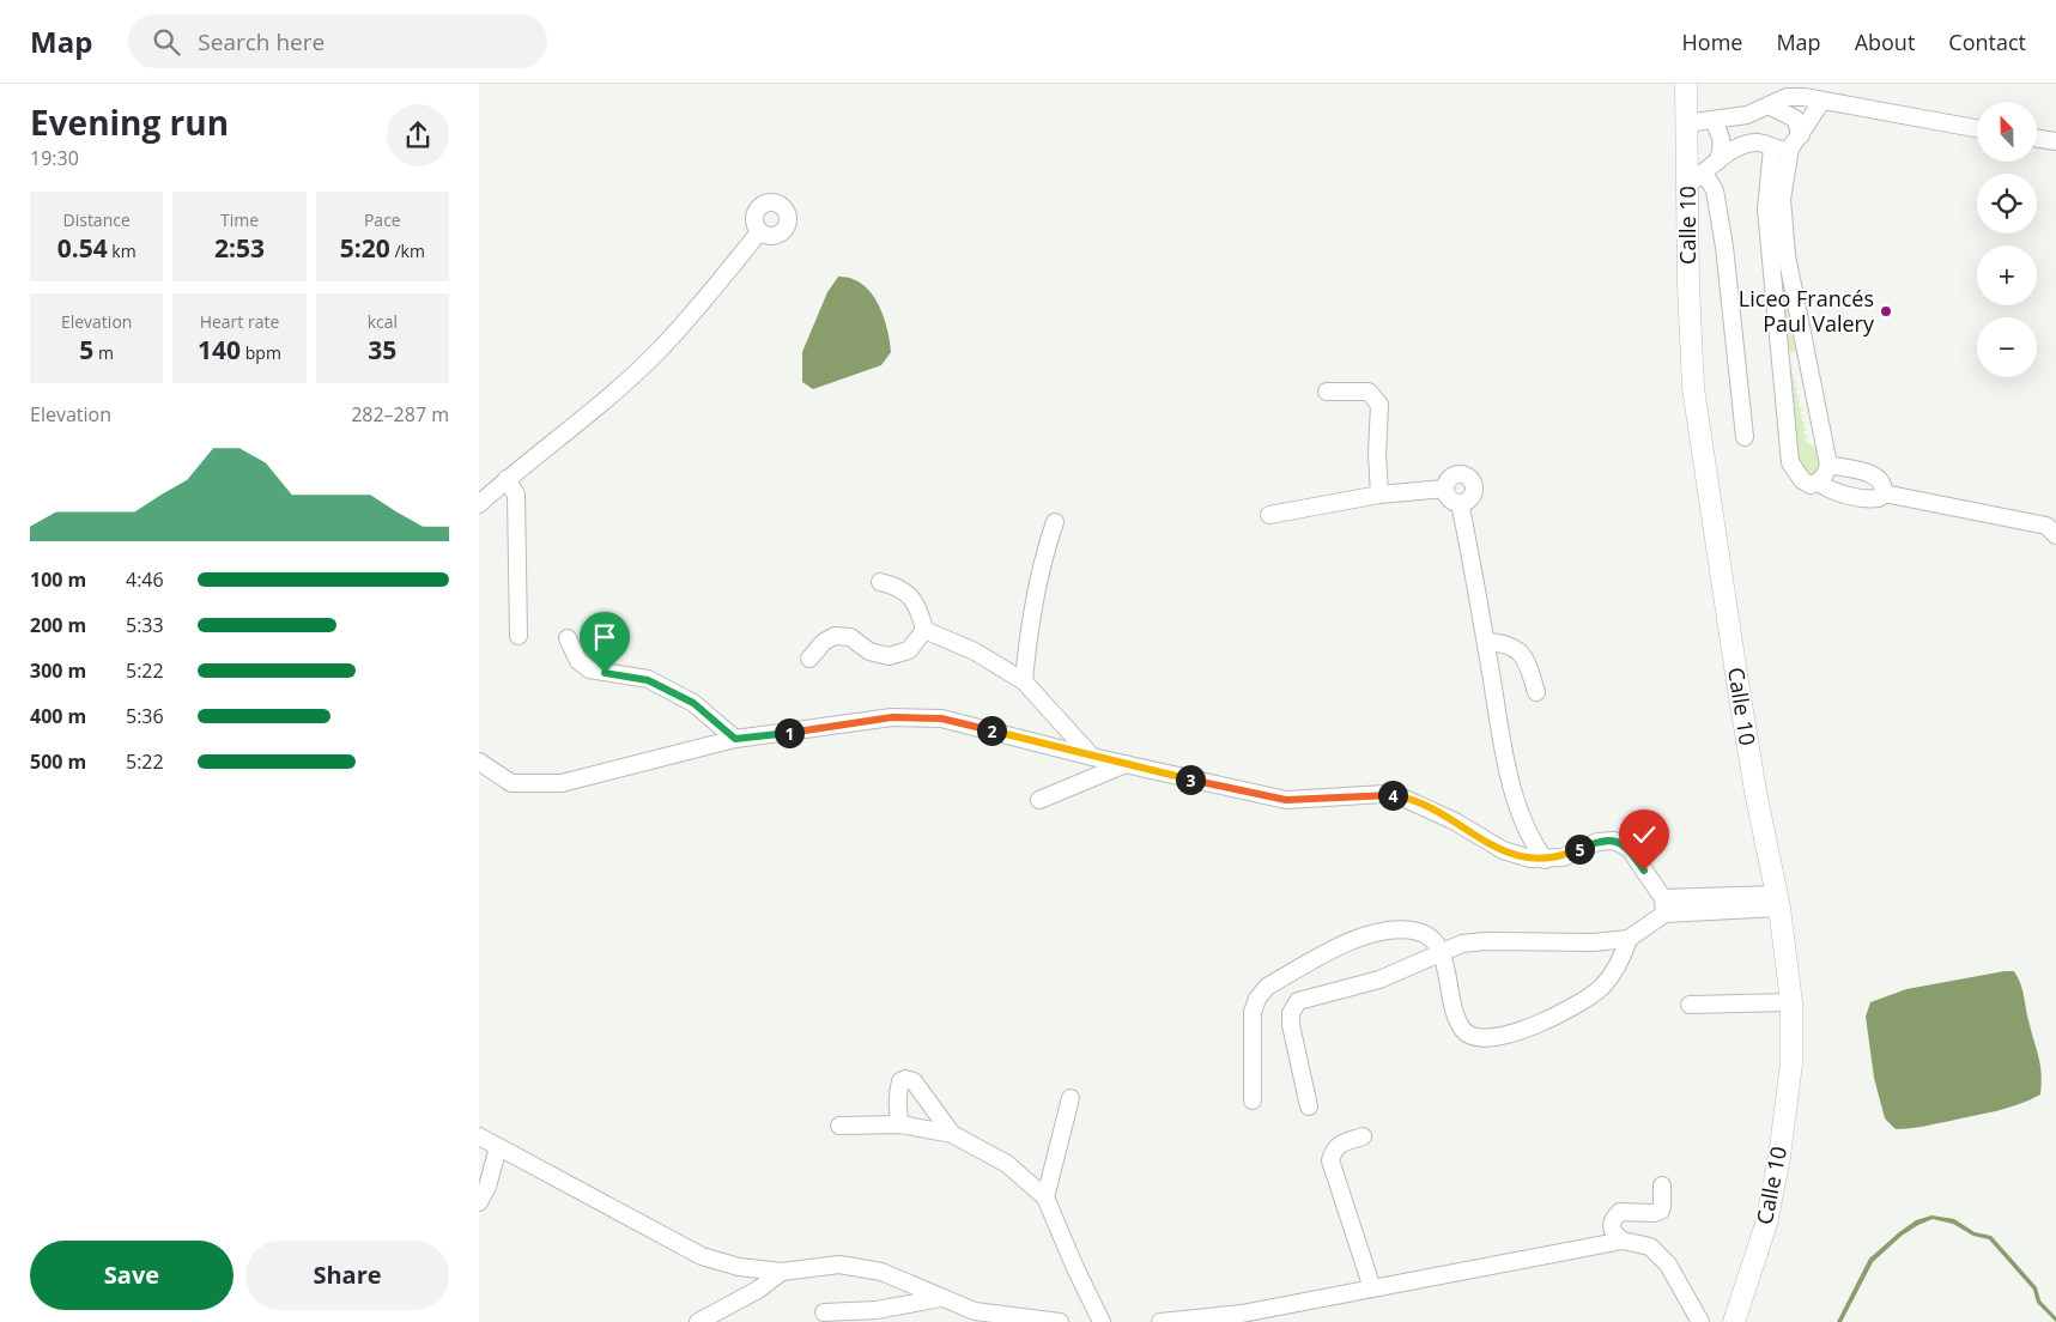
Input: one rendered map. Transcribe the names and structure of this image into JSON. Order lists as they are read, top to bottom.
{
  "streets": {
    "main road": ["Calle 10"]
  },
  "places": ["Liceo Francés Paul Valery"],
  "north": "top",
  "page": {
    "header": "Map",
    "search": "Search here",
    "nav": [
      "Home",
      "Map",
      "About",
      "Contact"
    ],
    "heading": ["Evening run", "19:30"],
    "map_buttons": ["+", "−"],
    "stats": [
      ["Distance", "0.54 km"],
      ["Time", "2:53"],
      ["Pace", "5:20 /km"],
      ["Elevation", "5 m"],
      ["Heart rate", "140 bpm"],
      ["kcal", "35"]
    ],
    "chart": ["Elevation", "282–287 m"],
    "list": [
      {
        "name": "100 m",
        "note": "4:46"
      },
      {
        "name": "200 m",
        "note": "5:33"
      },
      {
        "name": "300 m",
        "note": "5:22"
      },
      {
        "name": "400 m",
        "note": "5:36"
      },
      {
        "name": "500 m",
        "note": "5:22"
      }
    ],
    "pins": [
      "2",
      "1",
      "3",
      "4",
      "5"
    ],
    "buttons": ["Save", "Share"]
  }
}
